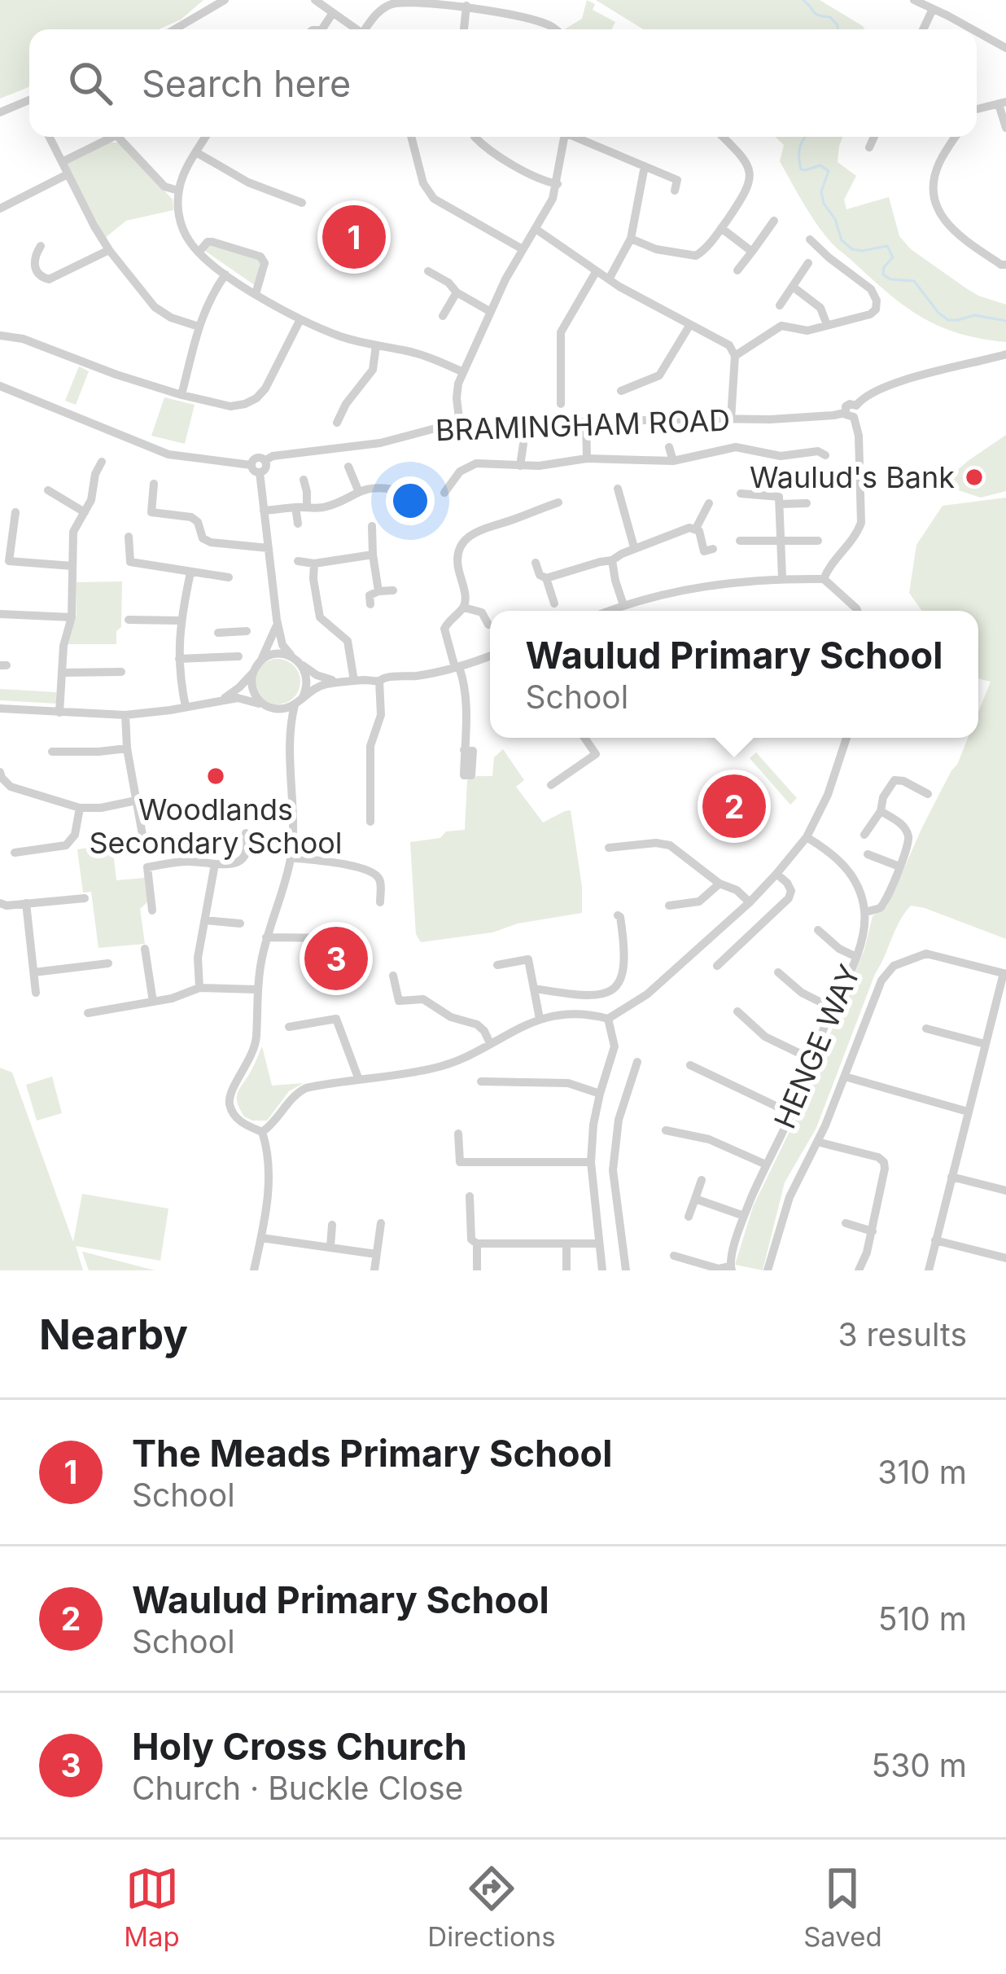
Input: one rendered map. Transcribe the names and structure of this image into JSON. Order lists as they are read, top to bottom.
{
  "streets": {
    "street": ["BRAMINGHAM ROAD", "HENGE WAY"]
  },
  "places": ["Waulud's Bank", "Woodlands Secondary School"],
  "page": {
    "search": "Search here",
    "pins": ["1", "2", "3"],
    "popup": ["Waulud Primary School", "School"],
    "heading": ["Nearby", "3 results"],
    "list": [
      {
        "mark": "1",
        "name": "The Meads Primary School",
        "note": "School",
        "value": "310 m"
      },
      {
        "mark": "2",
        "name": "Waulud Primary School",
        "note": "School",
        "value": "510 m"
      },
      {
        "mark": "3",
        "name": "Holy Cross Church",
        "note": "Church · Buckle Close",
        "value": "530 m"
      }
    ],
    "nav": ["Map", "Directions", "Saved"]
  }
}
